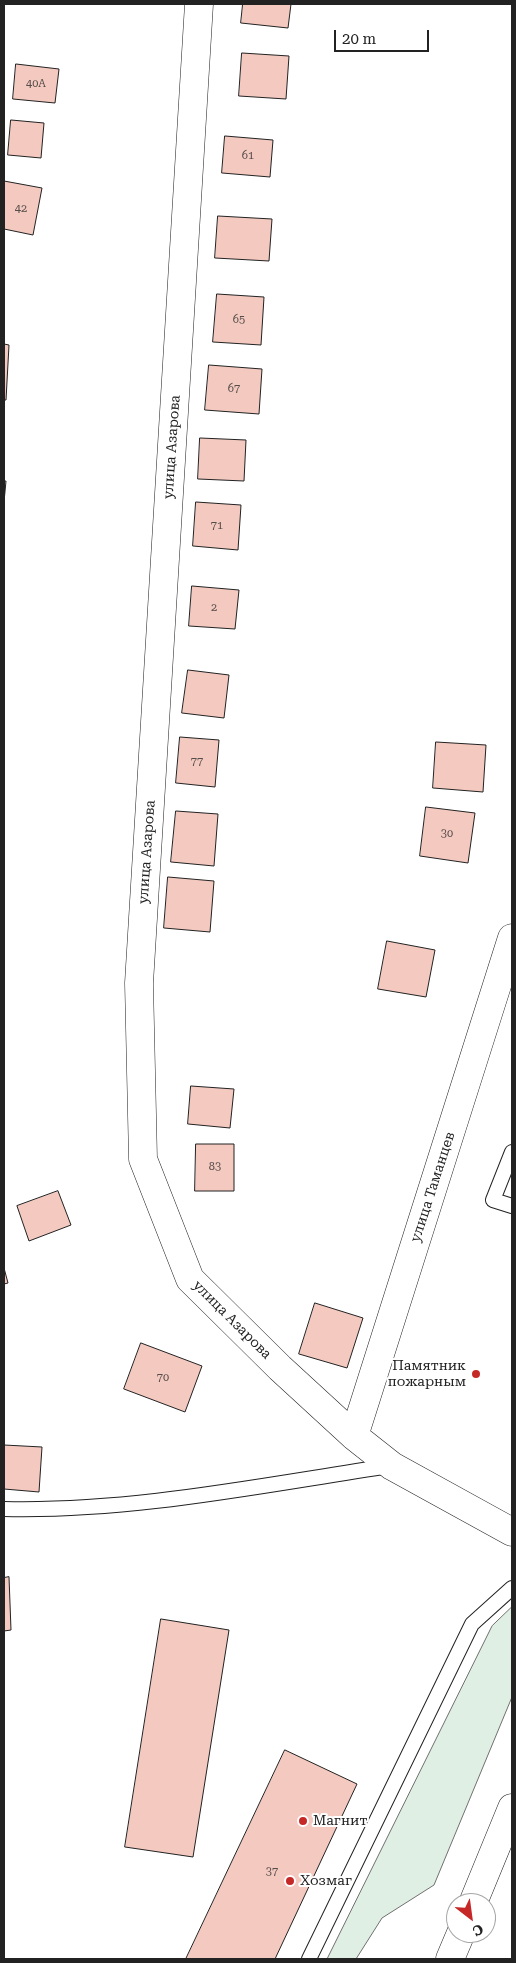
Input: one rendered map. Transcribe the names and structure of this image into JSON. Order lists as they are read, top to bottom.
{
  "streets": {
    "street": ["улица Азарова", "улица Таманцев"]
  },
  "crossings": [
    ["улица Азарова", "улица Таманцев"]
  ],
  "places": ["Памятник пожарным", "Магнит", "Хозмаг"],
  "house_numbers": [
    "40А",
    "61",
    "42",
    "65",
    "67",
    "71",
    "2",
    "77",
    "30",
    "83",
    "70",
    "37"
  ],
  "scale_bar": "20 m",
  "north": "bottom right"
}
